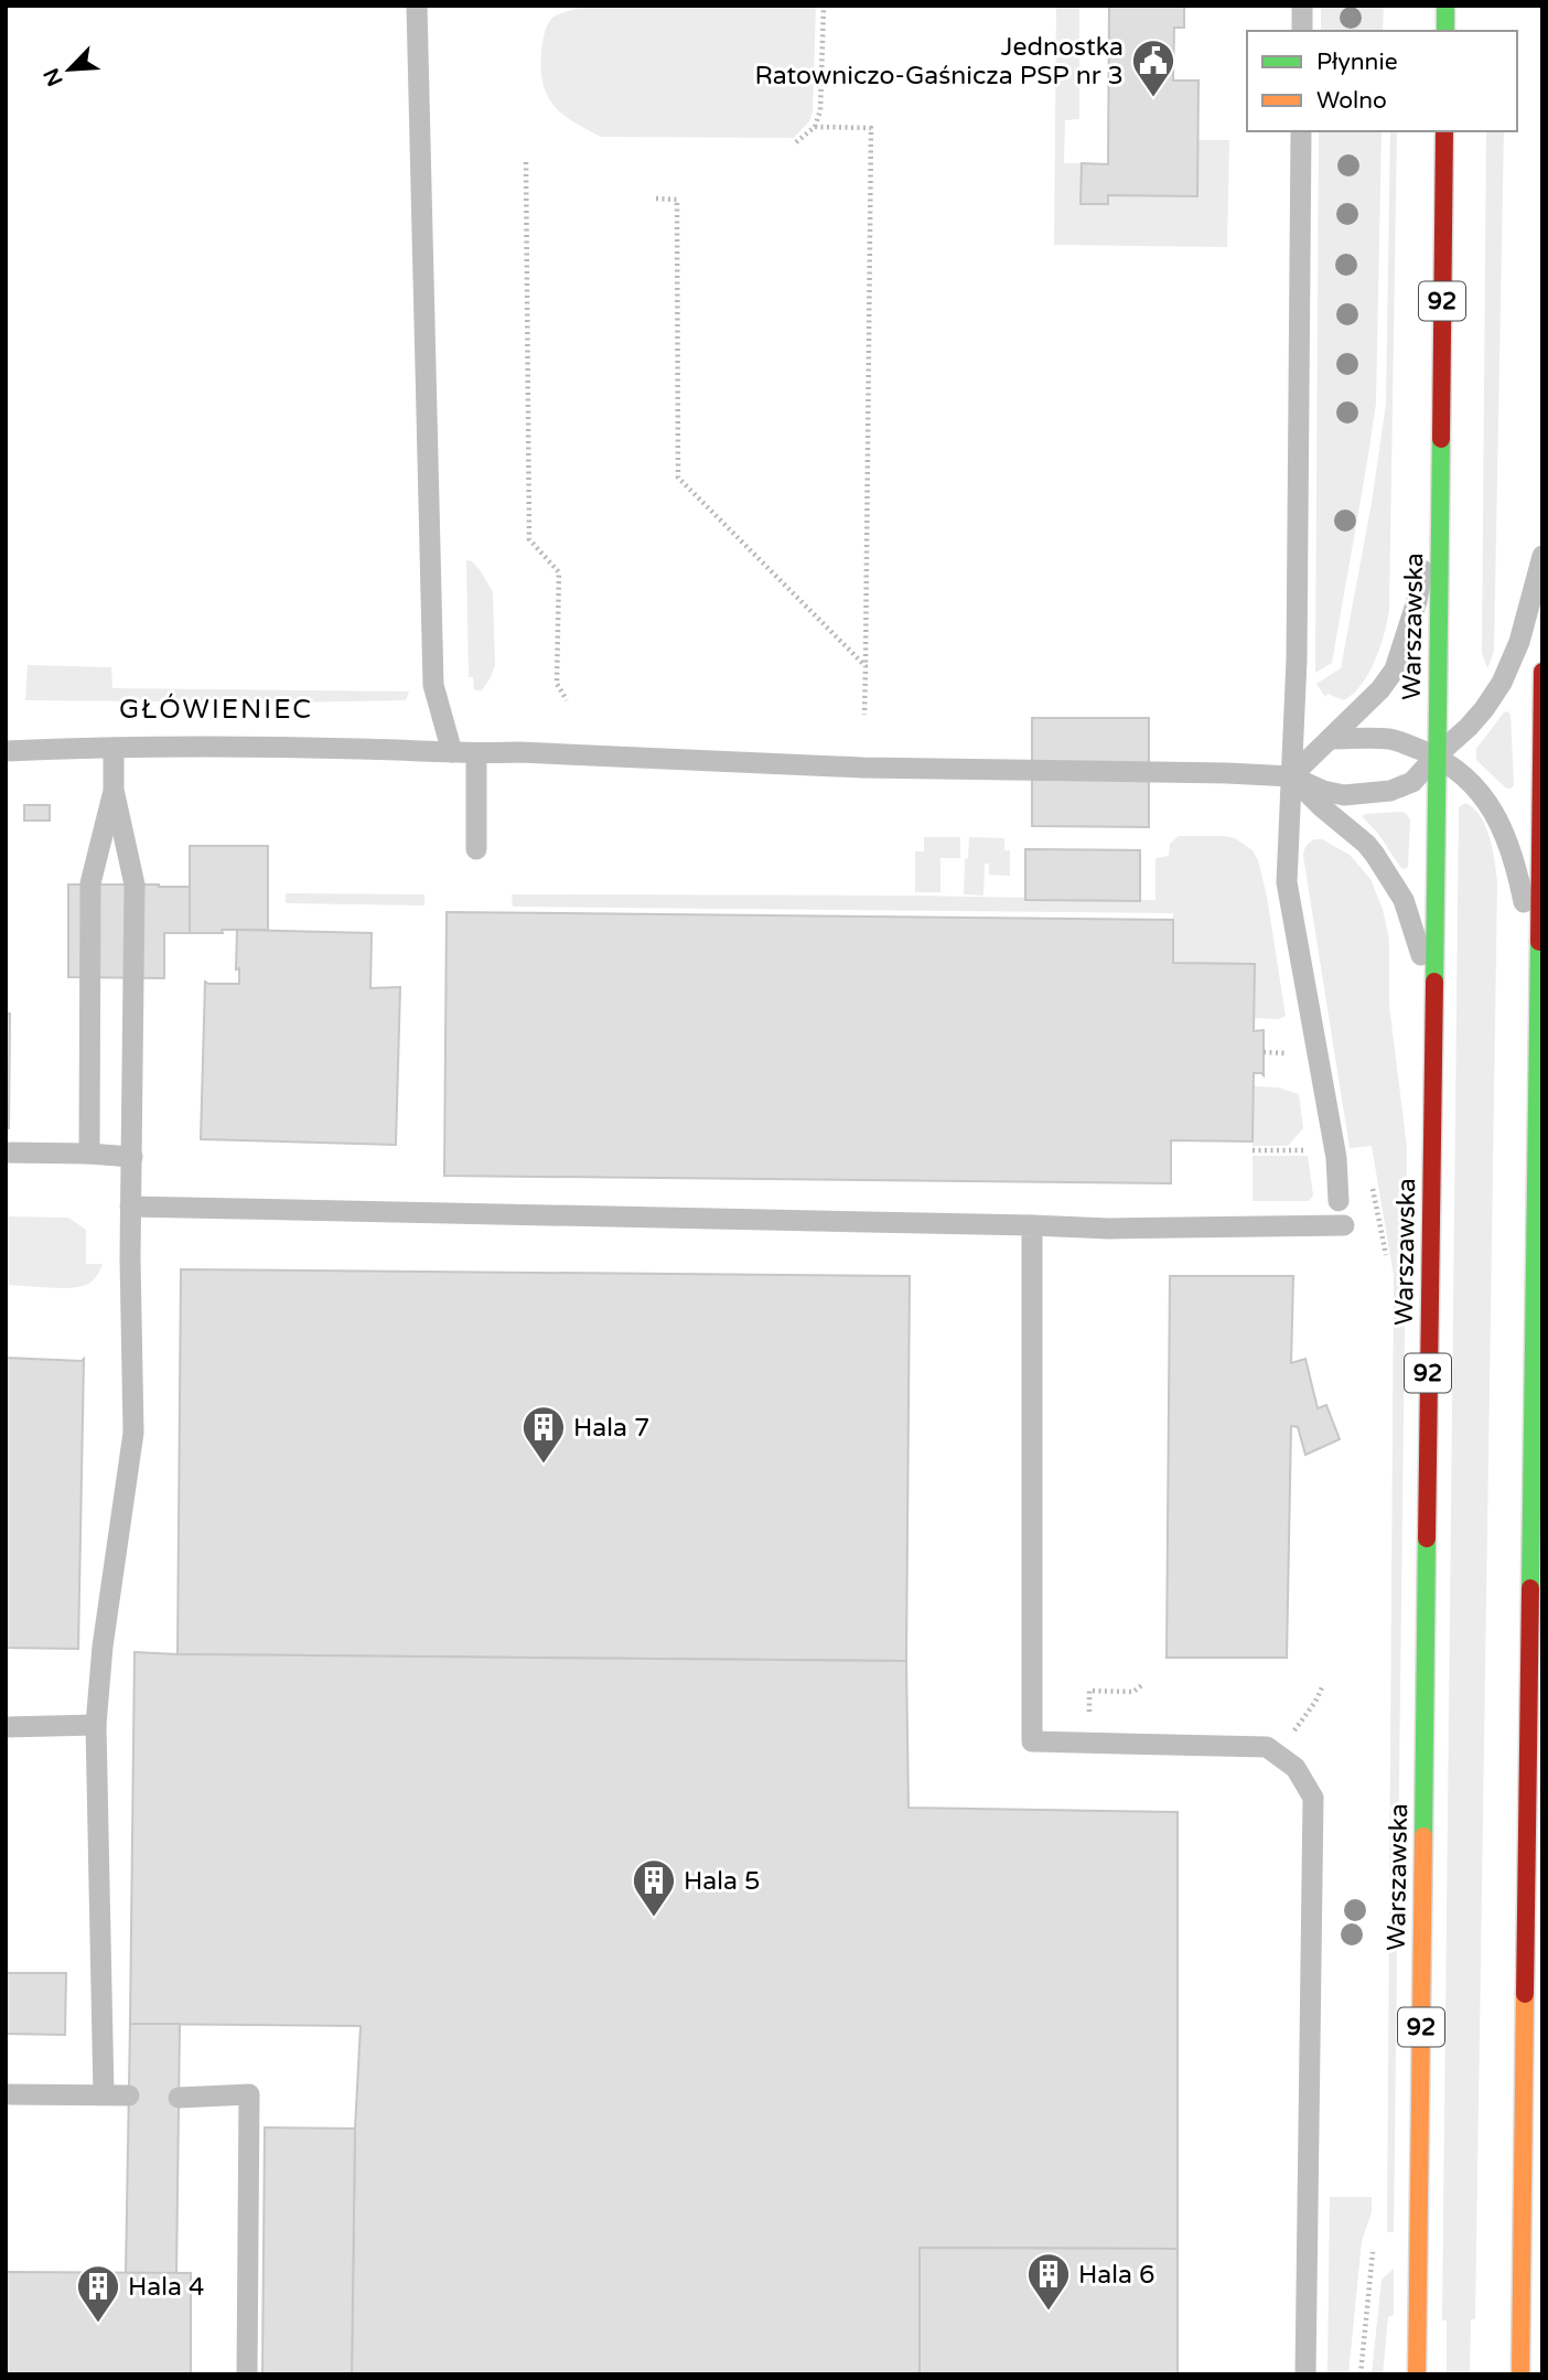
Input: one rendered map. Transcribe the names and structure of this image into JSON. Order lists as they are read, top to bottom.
{
  "streets": {
    "main road": ["92", "Warszawska"]
  },
  "districts": ["GŁÓWIENIEC"],
  "places": {
    "public building": ["Jednostka Ratowniczo-Gaśnicza PSP nr 3"],
    "building": [
      "Hala 7",
      "Hala 5",
      "Hala 6",
      "Hala 4"
    ]
  },
  "legend": ["Płynnie", "Wolno"],
  "north": "bottom left"
}
